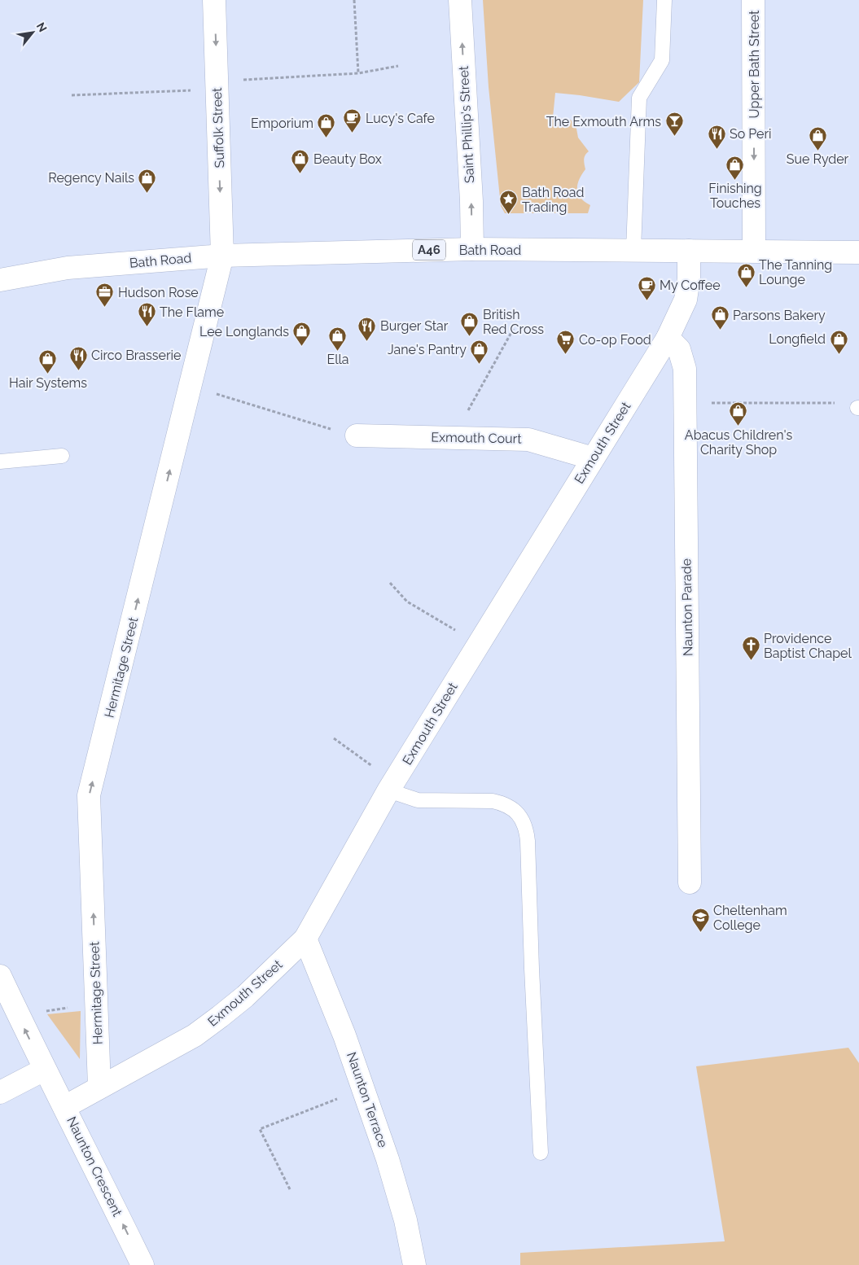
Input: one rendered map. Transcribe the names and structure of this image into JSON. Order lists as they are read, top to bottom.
{
  "streets": {
    "street": [
      "Upper Bath Street",
      "Saint Phillip's Street",
      "Suffolk Street",
      "A46",
      "Bath Road",
      "Exmouth Court",
      "Exmouth Street",
      "Naunton Parade",
      "Hermitage Street",
      "Naunton Terrace",
      "Naunton Crescent"
    ]
  },
  "crossings": [
    ["Upper Bath Street", "Bath Road"],
    ["Saint Phillip's Street", "Bath Road"],
    ["Suffolk Street", "Bath Road"],
    ["Suffolk Street", "Hermitage Street"],
    ["Bath Road", "Exmouth Street"],
    ["Bath Road", "Hermitage Street"],
    ["Exmouth Court", "Exmouth Street"],
    ["Exmouth Street", "Naunton Parade"],
    ["Exmouth Street", "Hermitage Street"],
    ["Exmouth Street", "Naunton Terrace"],
    ["Exmouth Street", "Naunton Crescent"]
  ],
  "one_way": [
    "Upper Bath Street",
    "Saint Phillip's Street",
    "Suffolk Street",
    "Hermitage Street",
    "Naunton Crescent"
  ],
  "places": {
    "cafe": ["Lucy's Cafe", "My Coffee"],
    "bar": ["The Exmouth Arms"],
    "shop": [
      "Emporium",
      "Sue Ryder",
      "Beauty Box",
      "Finishing Touches",
      "Regency Nails",
      "The Tanning Lounge",
      "Parsons Bakery",
      "British Red Cross",
      "Lee Longlands",
      "Ella",
      "Longfield",
      "Jane's Pantry",
      "Hair Systems",
      "Abacus Children's Charity Shop"
    ],
    "restaurant": [
      "So Peri",
      "The Flame",
      "Burger Star",
      "Circo Brasserie"
    ],
    "place": ["Bath Road Trading"],
    "office": ["Hudson Rose"],
    "supermarket": ["Co-op Food"],
    "church": ["Providence Baptist Chapel"],
    "school or university": ["Cheltenham College"]
  },
  "north": "top right"
}
